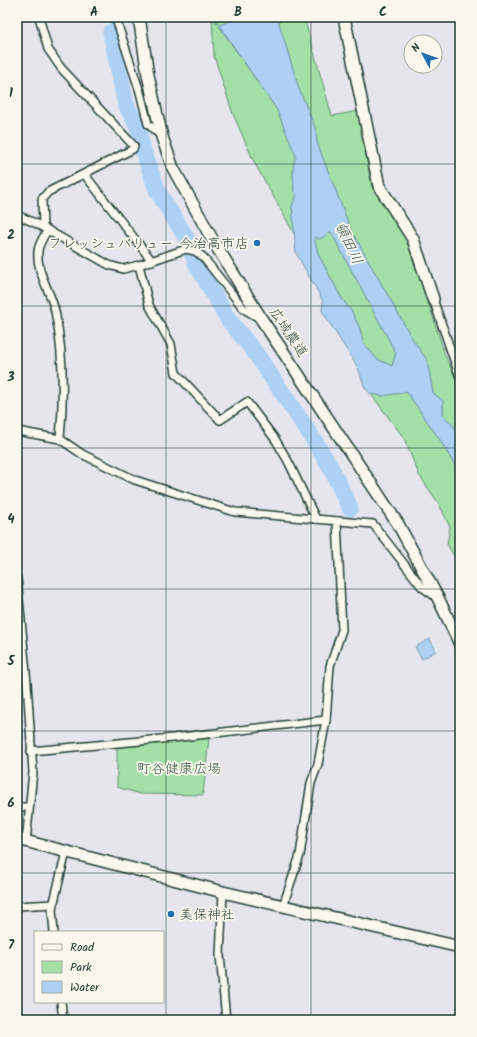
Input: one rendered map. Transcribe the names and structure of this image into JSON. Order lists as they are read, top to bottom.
{
  "streets": {
    "street": ["広域農道"]
  },
  "water": ["頓田川"],
  "parks": ["町谷健康広場"],
  "places": ["フレッシュバリュー 今治高市店", "美保神社"],
  "legend": ["Road", "Park", "Water"],
  "north": "top left",
  "grid": {
    "columns": ["A", "B", "C"],
    "rows": [
      "1",
      "2",
      "3",
      "4",
      "5",
      "6",
      "7"
    ]
  }
}
